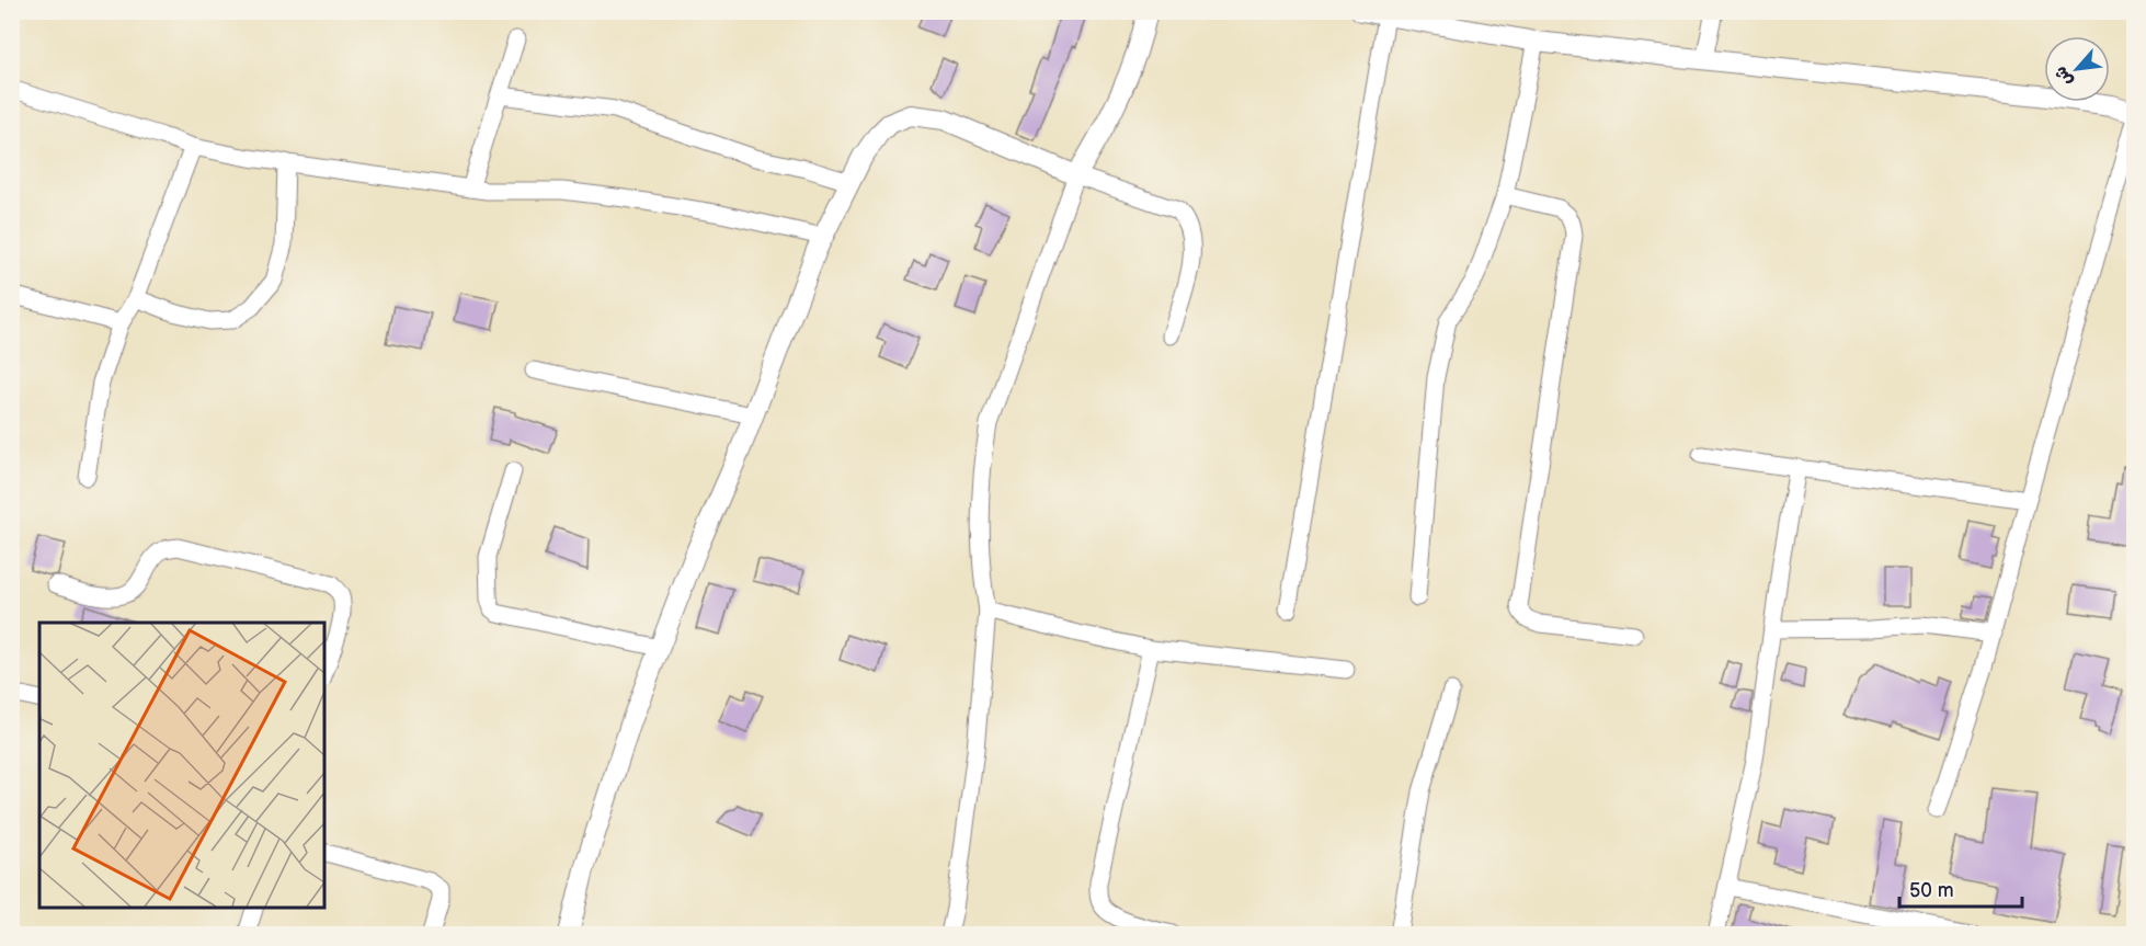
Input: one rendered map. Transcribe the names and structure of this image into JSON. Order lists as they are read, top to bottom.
{
  "scale_bar": "50 m",
  "north": "bottom left"
}
